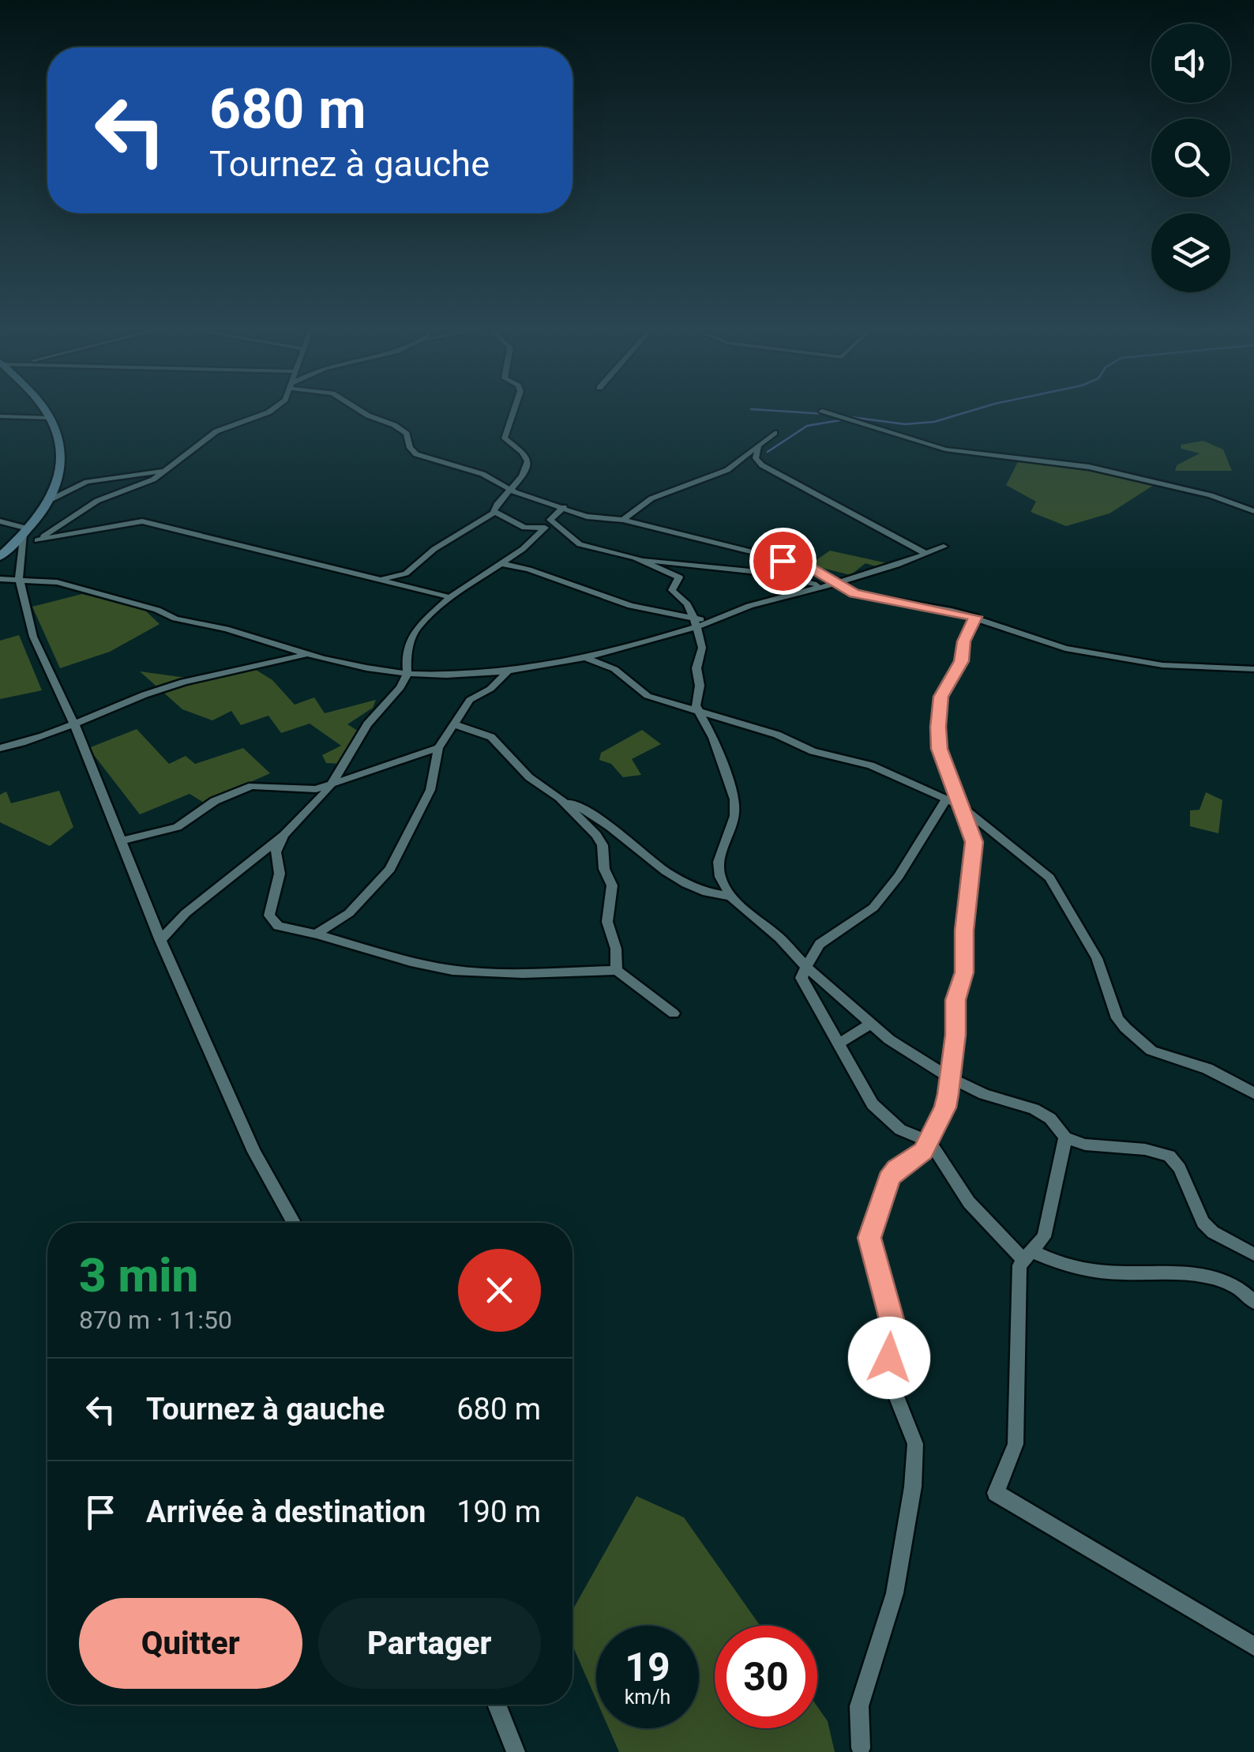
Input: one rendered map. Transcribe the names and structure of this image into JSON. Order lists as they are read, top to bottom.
{
  "page": {
    "turn": ["680 m", "Tournez à gauche"],
    "heading": ["3 min", "870 m · 11:50"],
    "list": [
      {
        "name": "Tournez à gauche",
        "value": "680 m"
      },
      {
        "name": "Arrivée à destination",
        "value": "190 m"
      }
    ],
    "buttons": ["Quitter", "Partager"],
    "speed": "19 km/h",
    "limit": "30"
  }
}
